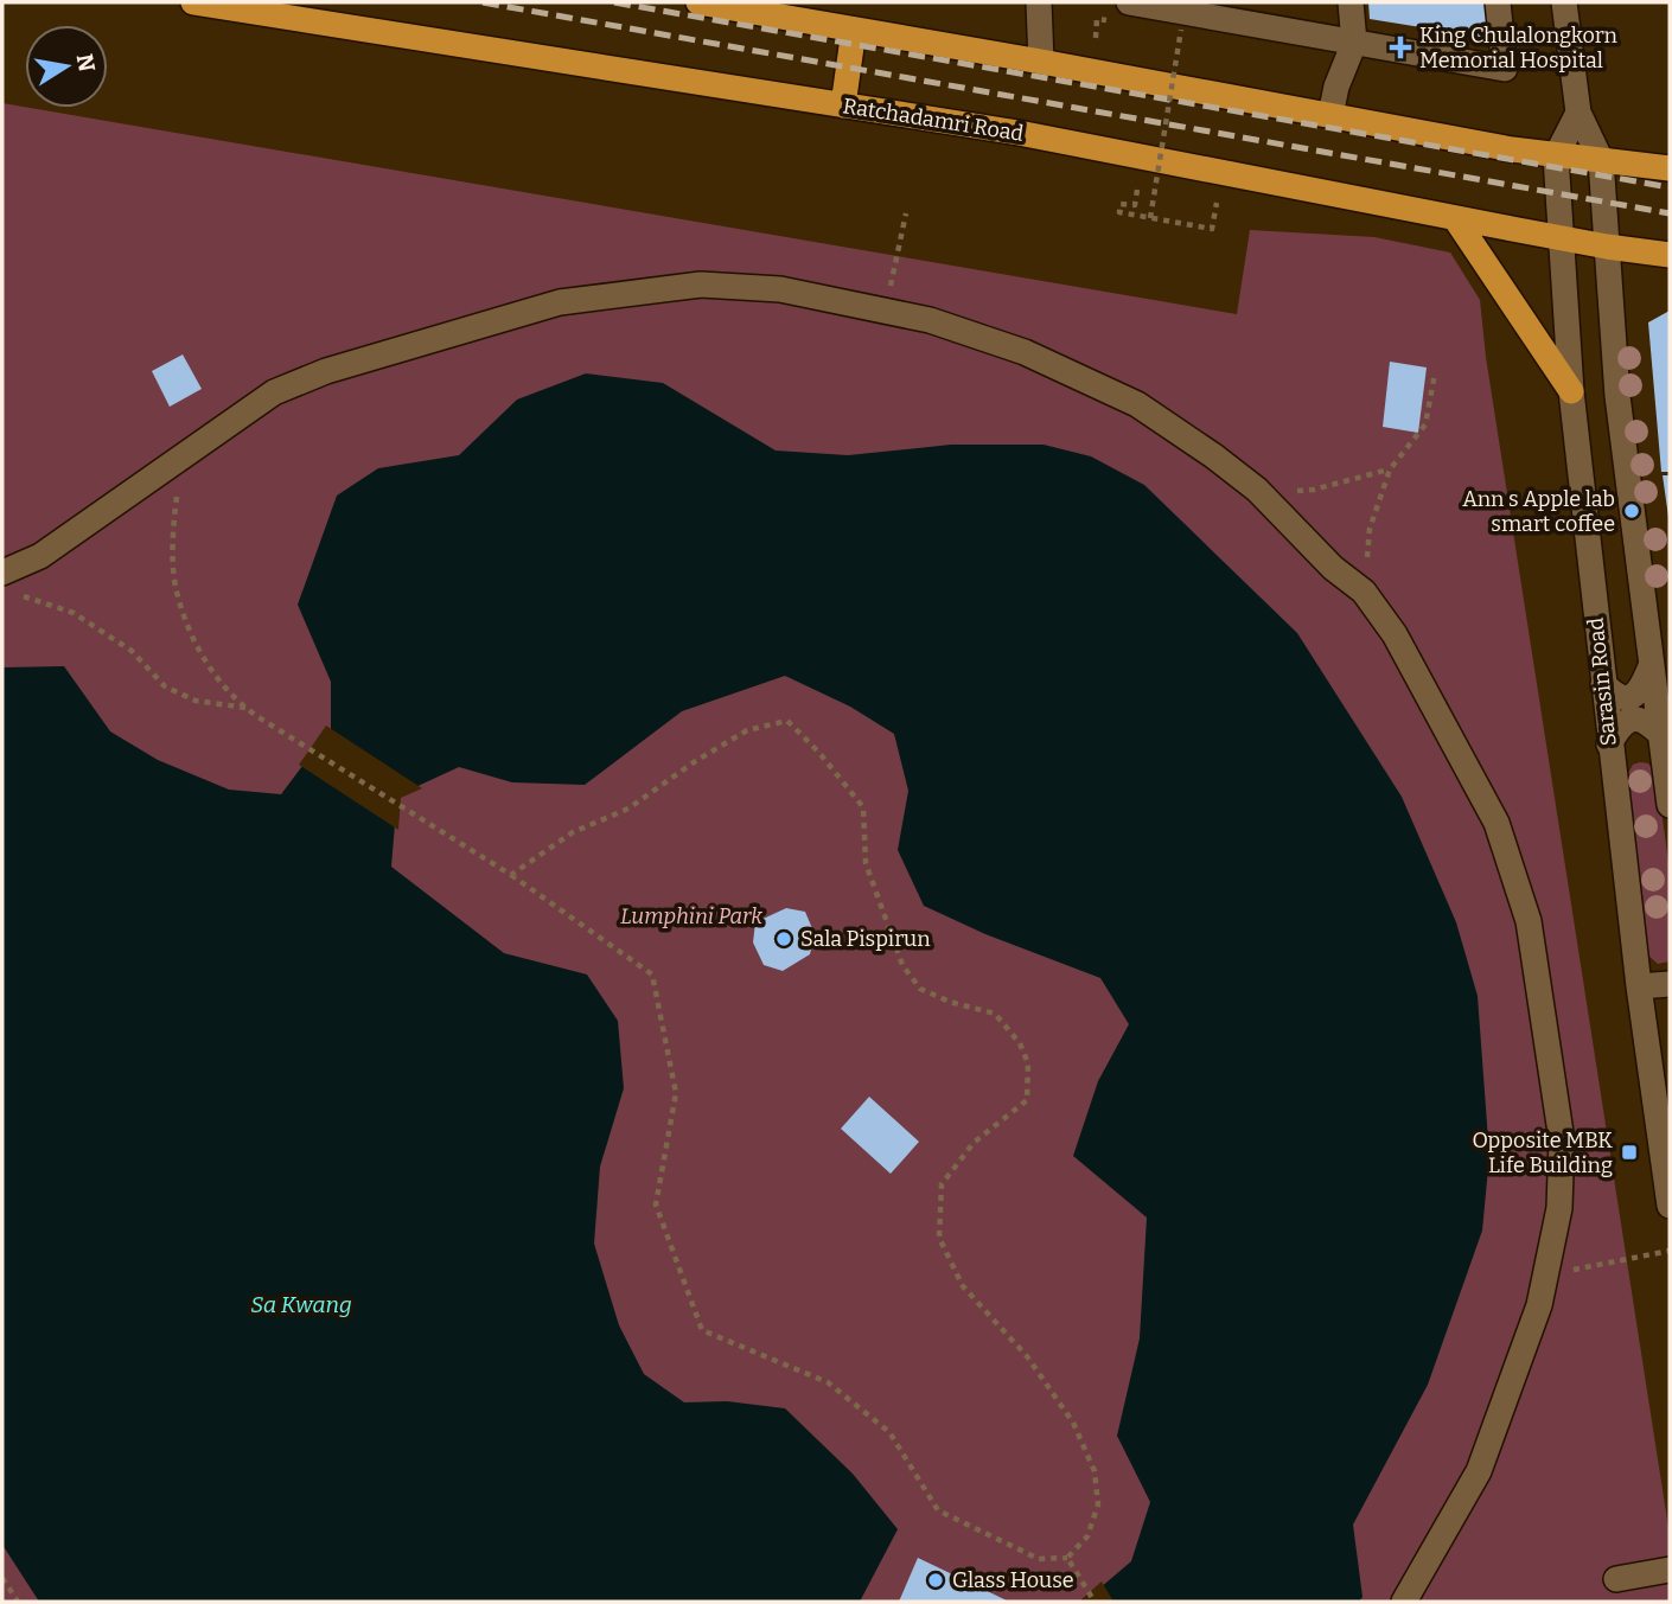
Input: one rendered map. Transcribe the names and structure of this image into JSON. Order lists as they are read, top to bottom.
{
  "streets": {
    "main road": ["Ratchadamri Road"],
    "street": ["Sarasin Road"]
  },
  "crossings": [
    ["Ratchadamri Road", "Sarasin Road"]
  ],
  "water": ["Sa Kwang"],
  "parks": ["Lumphini Park"],
  "places": {
    "health": ["King Chulalongkorn Memorial Hospital"],
    "other": ["Ann s Apple lab smart coffee", "Sala Pispirun", "Glass House"],
    "transit": ["Opposite MBK Life Building"]
  },
  "north": "right"
}
